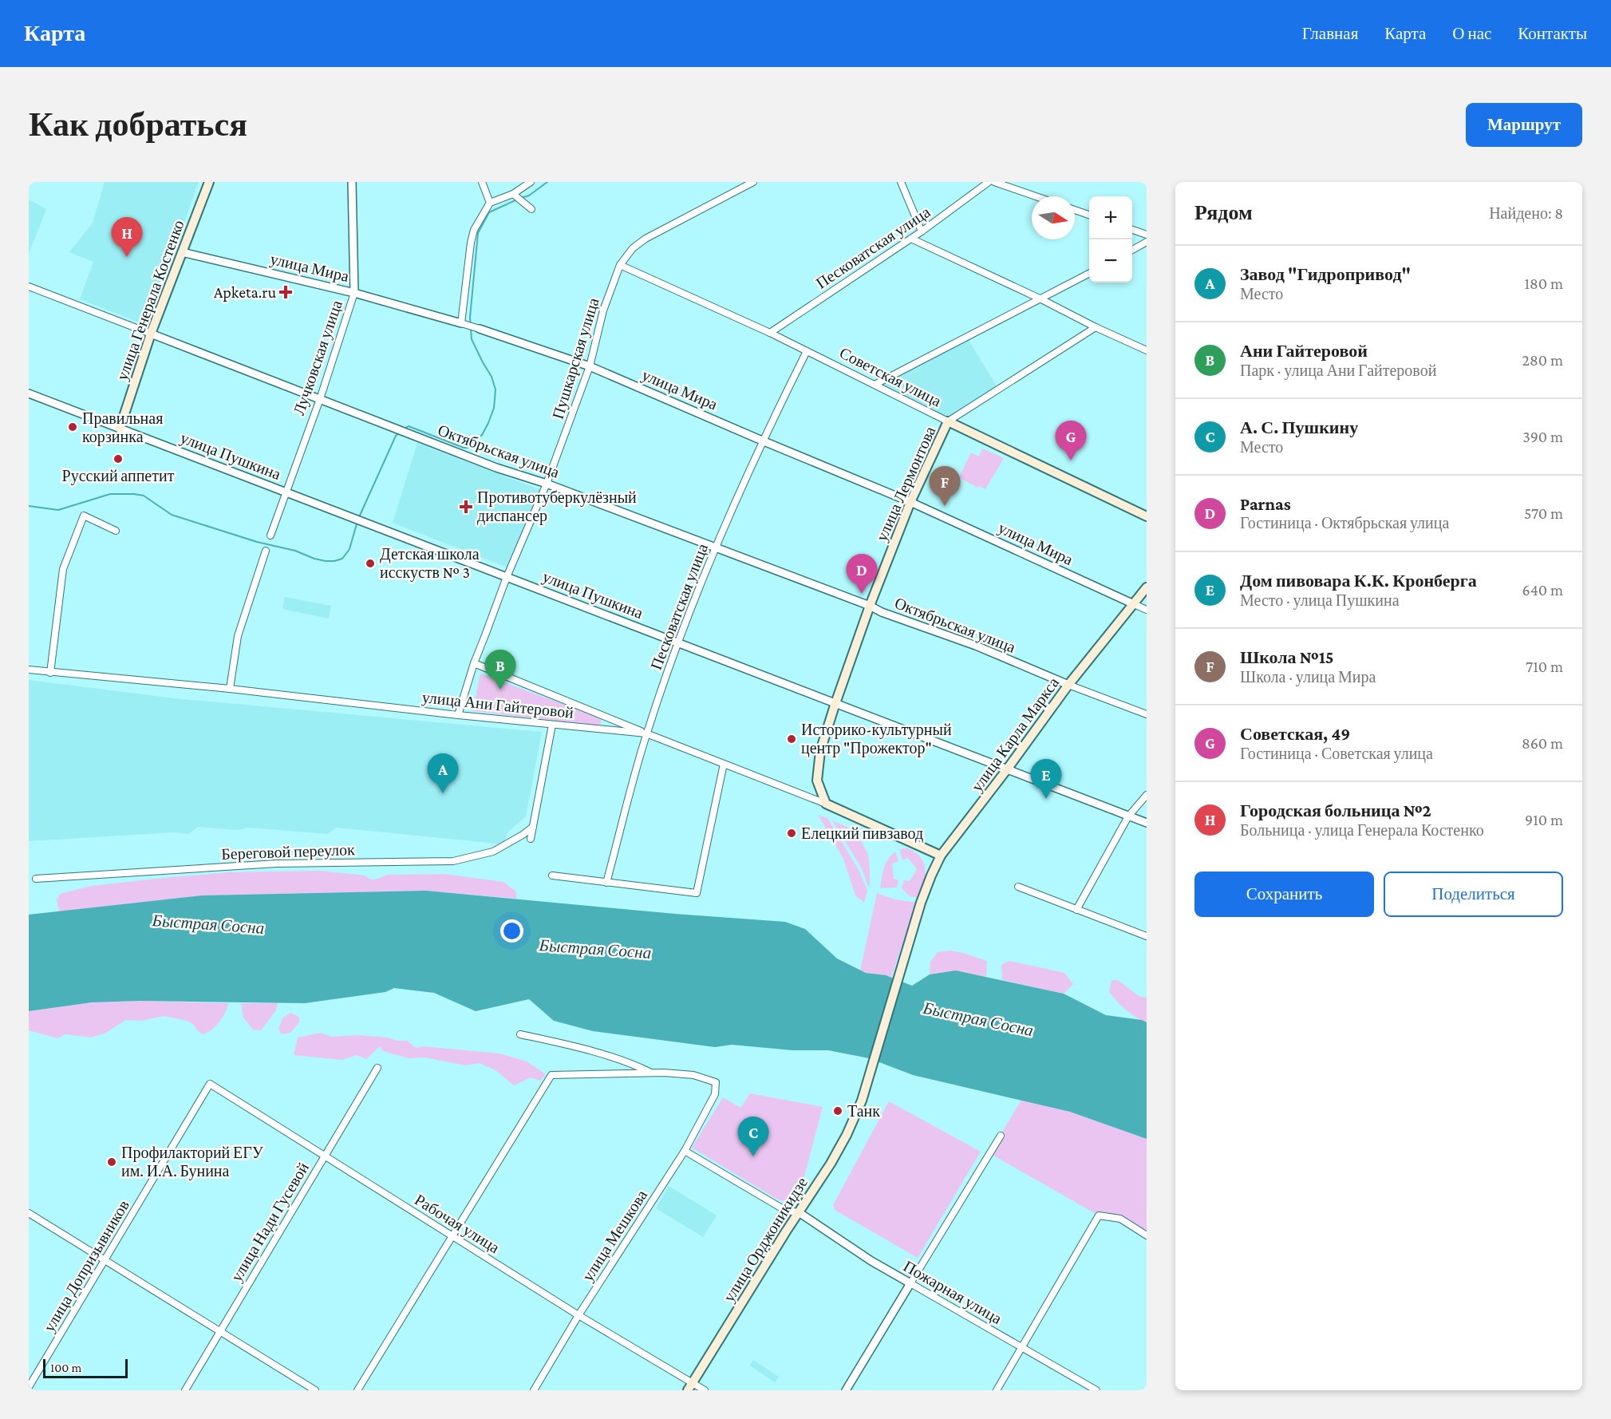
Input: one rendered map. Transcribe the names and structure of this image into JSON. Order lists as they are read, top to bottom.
{
  "streets": {
    "main road": [
      "улица Генерала Костенко",
      "Советская улица",
      "улица Лермонтова",
      "улица Ани Гайтеровой",
      "улица Карла Маркса",
      "улица Орджоникидзе"
    ],
    "street": [
      "Песковатская улица",
      "улица Мира",
      "Лучковская улица",
      "Пушкарская улица",
      "Октябрьская улица",
      "улица Пушкина",
      "Береговой переулок",
      "улица Нади Гусевой",
      "Рабочая улица",
      "улица Мешкова",
      "улица Допризывников",
      "Пожарная улица"
    ]
  },
  "crossings": [
    ["Песковатская улица", "улица Мира"],
    ["Песковатская улица", "Советская улица"],
    ["Песковатская улица", "Октябрьская улица"],
    ["Песковатская улица", "улица Пушкина"],
    ["Песковатская улица", "улица Ани Гайтеровой"],
    ["улица Мира", "улица Генерала Костенко"],
    ["улица Мира", "Лучковская улица"],
    ["улица Мира", "Пушкарская улица"],
    ["улица Мира", "улица Лермонтова"],
    ["улица Мира", "улица Карла Маркса"],
    ["улица Генерала Костенко", "Октябрьская улица"],
    ["улица Генерала Костенко", "улица Пушкина"],
    ["Лучковская улица", "Октябрьская улица"],
    ["Лучковская улица", "улица Пушкина"],
    ["Пушкарская улица", "Советская улица"],
    ["Пушкарская улица", "Октябрьская улица"],
    ["Пушкарская улица", "улица Пушкина"],
    ["Пушкарская улица", "улица Ани Гайтеровой"],
    ["Советская улица", "улица Лермонтова"],
    ["Октябрьская улица", "улица Лермонтова"],
    ["Октябрьская улица", "улица Карла Маркса"],
    ["улица Пушкина", "улица Лермонтова"],
    ["улица Пушкина", "улица Карла Маркса"],
    ["улица Лермонтова", "улица Ани Гайтеровой"],
    ["улица Ани Гайтеровой", "улица Карла Маркса"],
    ["улица Карла Маркса", "улица Орджоникидзе"],
    ["улица Нади Гусевой", "Рабочая улица"],
    ["Рабочая улица", "улица Мешкова"],
    ["Рабочая улица", "улица Орджоникидзе"],
    ["Рабочая улица", "улица Допризывников"],
    ["улица Орджоникидзе", "Пожарная улица"]
  ],
  "water": ["Быстрая Сосна"],
  "places": {
    "health": ["Apketa.ru", "Противотуберкулёзный диспансер"],
    "other": [
      "Правильная корзинка",
      "Русский аппетит",
      "Детская школа исскуств № 3",
      "Историко-культурный центр \"Прожектор\"",
      "Елецкий пивзавод",
      "Танк",
      "Профилакторий ЕГУ им. И.А. Бунина"
    ]
  },
  "scale_bar": "100 m",
  "north": "right",
  "page": {
    "header": "Карта",
    "nav": [
      "Главная",
      "Карта",
      "О нас",
      "Контакты"
    ],
    "buttons": [
      "Маршрут",
      ["Сохранить", "Поделиться"]
    ],
    "title": "Как добраться",
    "heading": ["Рядом", "Найдено: 8"],
    "map_buttons": ["+", "−"],
    "pins": [
      "H",
      "G",
      "F",
      "D",
      "B",
      "A",
      "E",
      "C"
    ],
    "list": [
      {
        "mark": "A",
        "name": "Завод \"Гидропривод\"",
        "note": "Место",
        "value": "180 m"
      },
      {
        "mark": "B",
        "name": "Ани Гайтеровой",
        "note": "Парк · улица Ани Гайтеровой",
        "value": "280 m"
      },
      {
        "mark": "C",
        "name": "А. С. Пушкину",
        "note": "Место",
        "value": "390 m"
      },
      {
        "mark": "D",
        "name": "Parnas",
        "note": "Гостиница · Октябрьская улица",
        "value": "570 m"
      },
      {
        "mark": "E",
        "name": "Дом пивовара К.К. Кронберга",
        "note": "Место · улица Пушкина",
        "value": "640 m"
      },
      {
        "mark": "F",
        "name": "Школа №15",
        "note": "Школа · улица Мира",
        "value": "710 m"
      },
      {
        "mark": "G",
        "name": "Советская, 49",
        "note": "Гостиница · Советская улица",
        "value": "860 m"
      },
      {
        "mark": "H",
        "name": "Городская больница №2",
        "note": "Больница · улица Генерала Костенко",
        "value": "910 m"
      }
    ],
    "scale": "100 m"
  }
}
